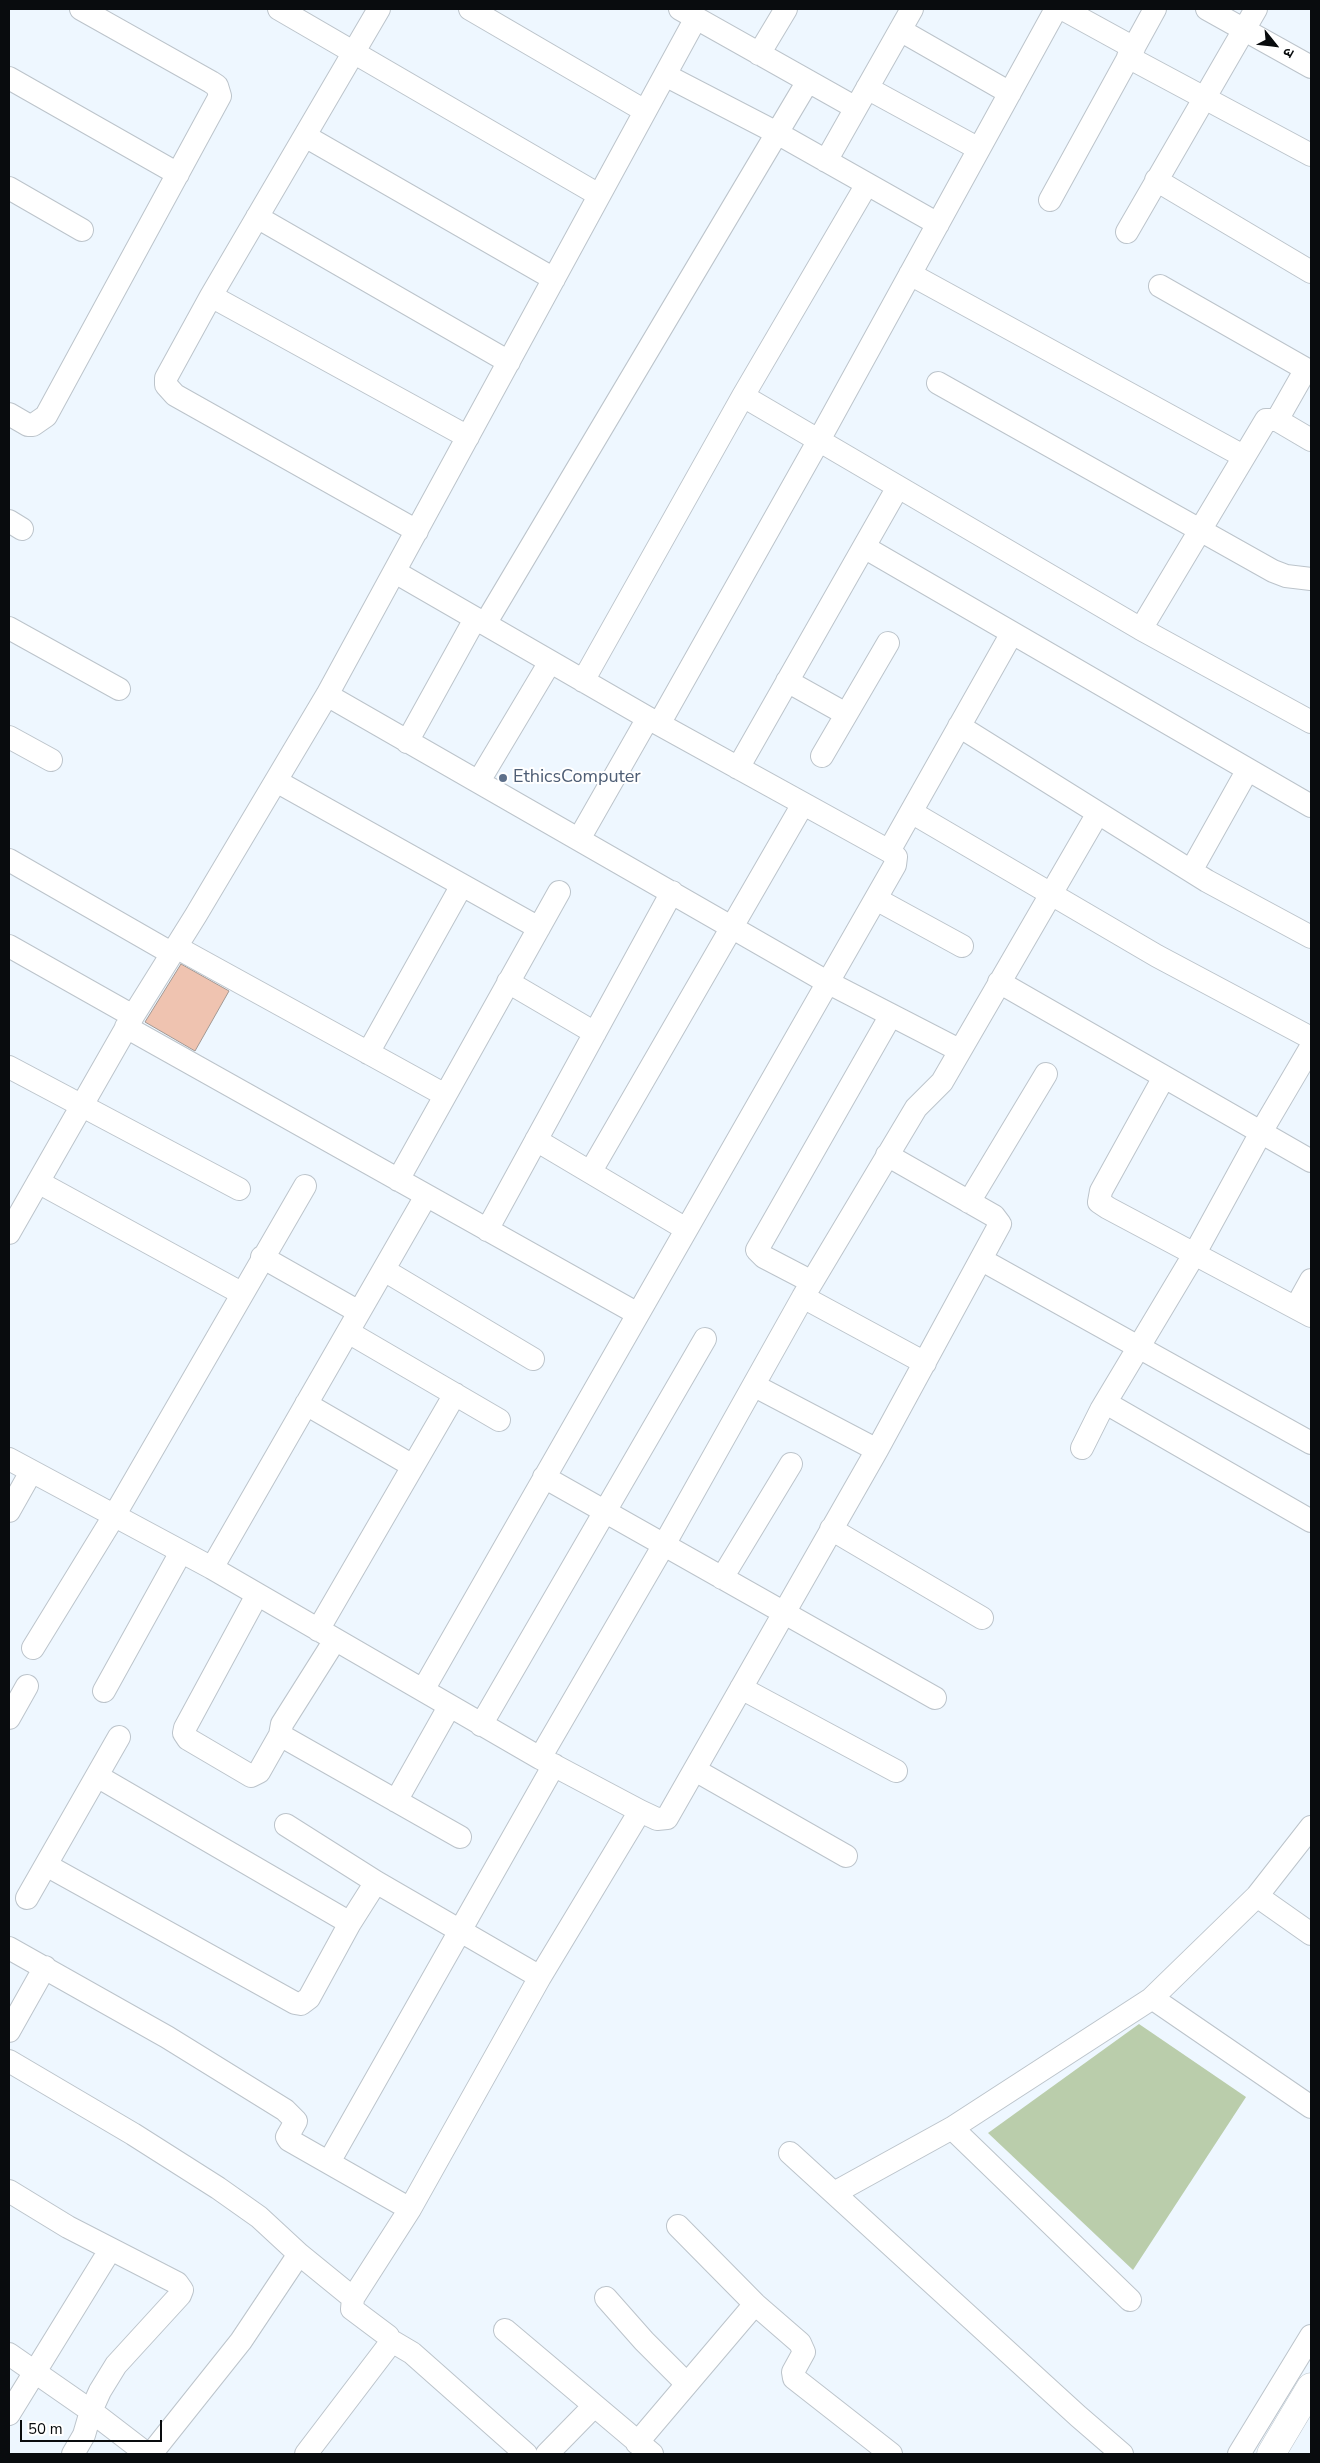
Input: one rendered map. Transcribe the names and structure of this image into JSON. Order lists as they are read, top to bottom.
{
  "places": ["EthicsComputer"],
  "scale_bar": "50 m",
  "north": "bottom right"
}
